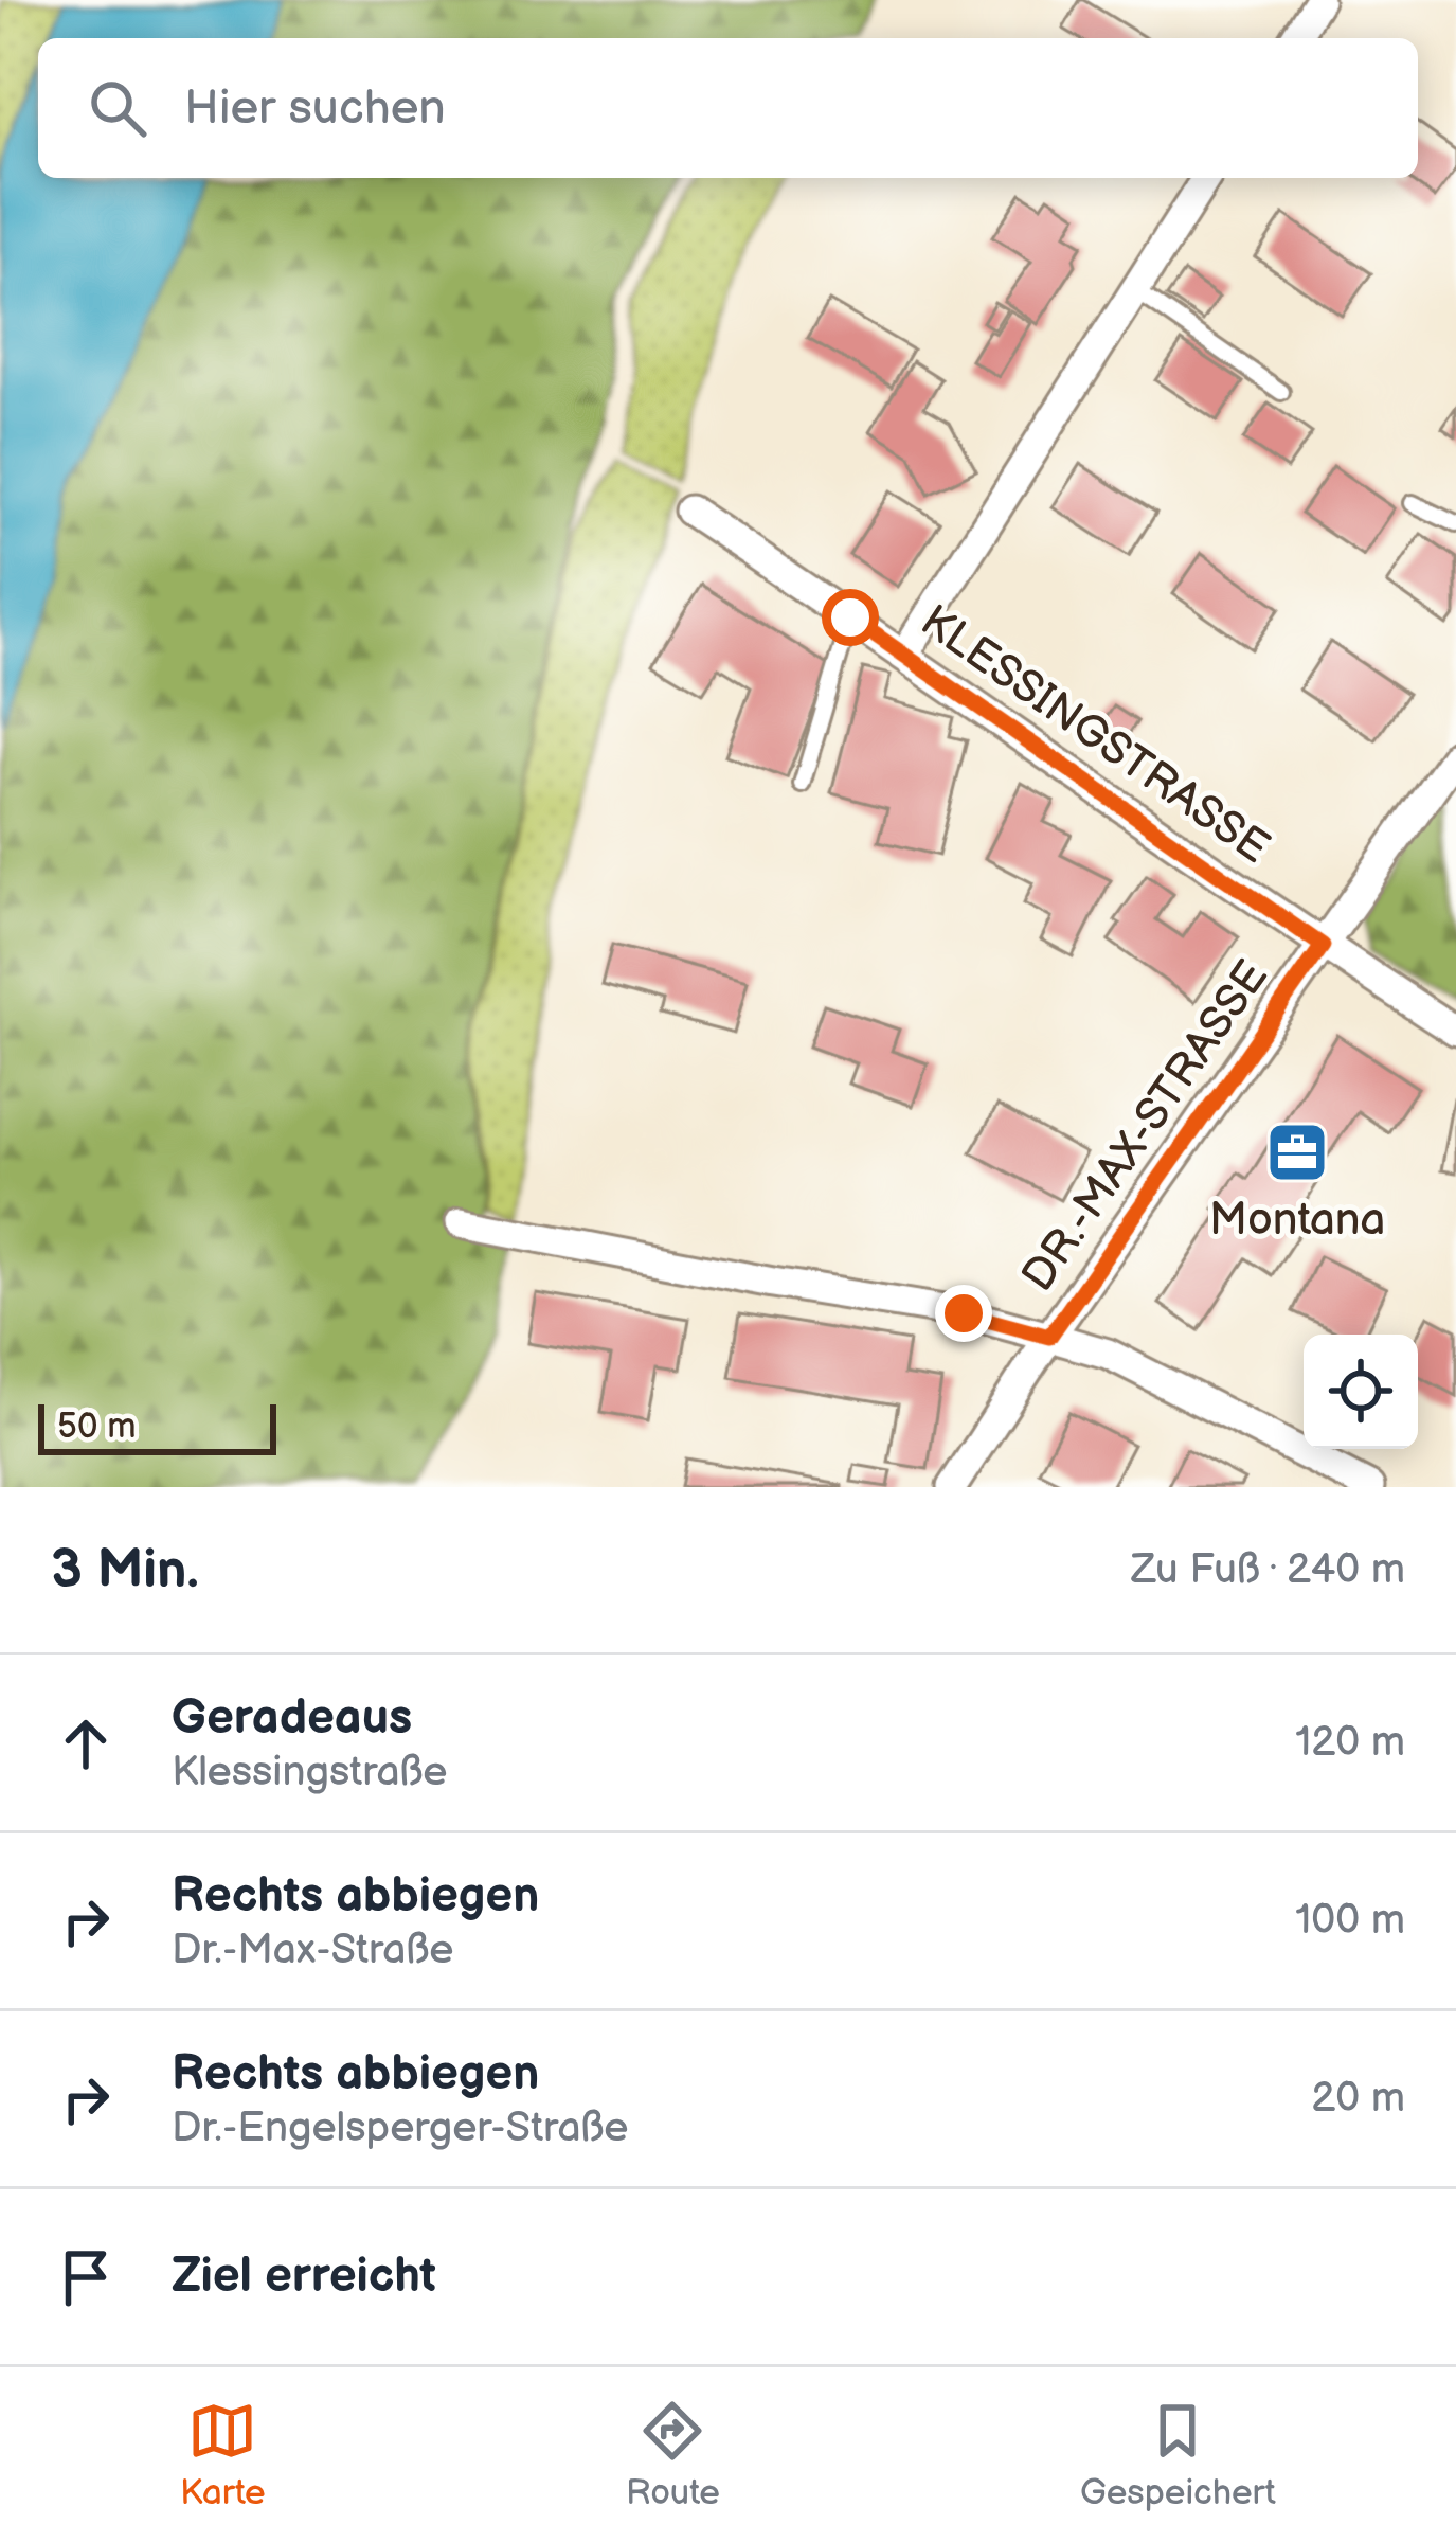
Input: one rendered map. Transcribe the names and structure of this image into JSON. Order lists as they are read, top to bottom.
{
  "streets": {
    "street": ["KLESSINGSTRASSE", "DR.-MAX-STRASSE"]
  },
  "crossings": [
    ["KLESSINGSTRASSE", "DR.-MAX-STRASSE"]
  ],
  "places": {
    "office": ["Montana"]
  },
  "scale_bar": "50 m",
  "page": {
    "search": "Hier suchen",
    "scale": "50 m",
    "heading": ["3 Min.", "Zu Fuß · 240 m"],
    "list": [
      ["Geradeaus", "Klessingstraße", "120 m"],
      ["Rechts abbiegen", "Dr.-Max-Straße", "100 m"],
      ["Rechts abbiegen", "Dr.-Engelsperger-Straße", "20 m"],
      "Ziel erreicht"
    ],
    "nav": ["Karte", "Route", "Gespeichert"]
  }
}
